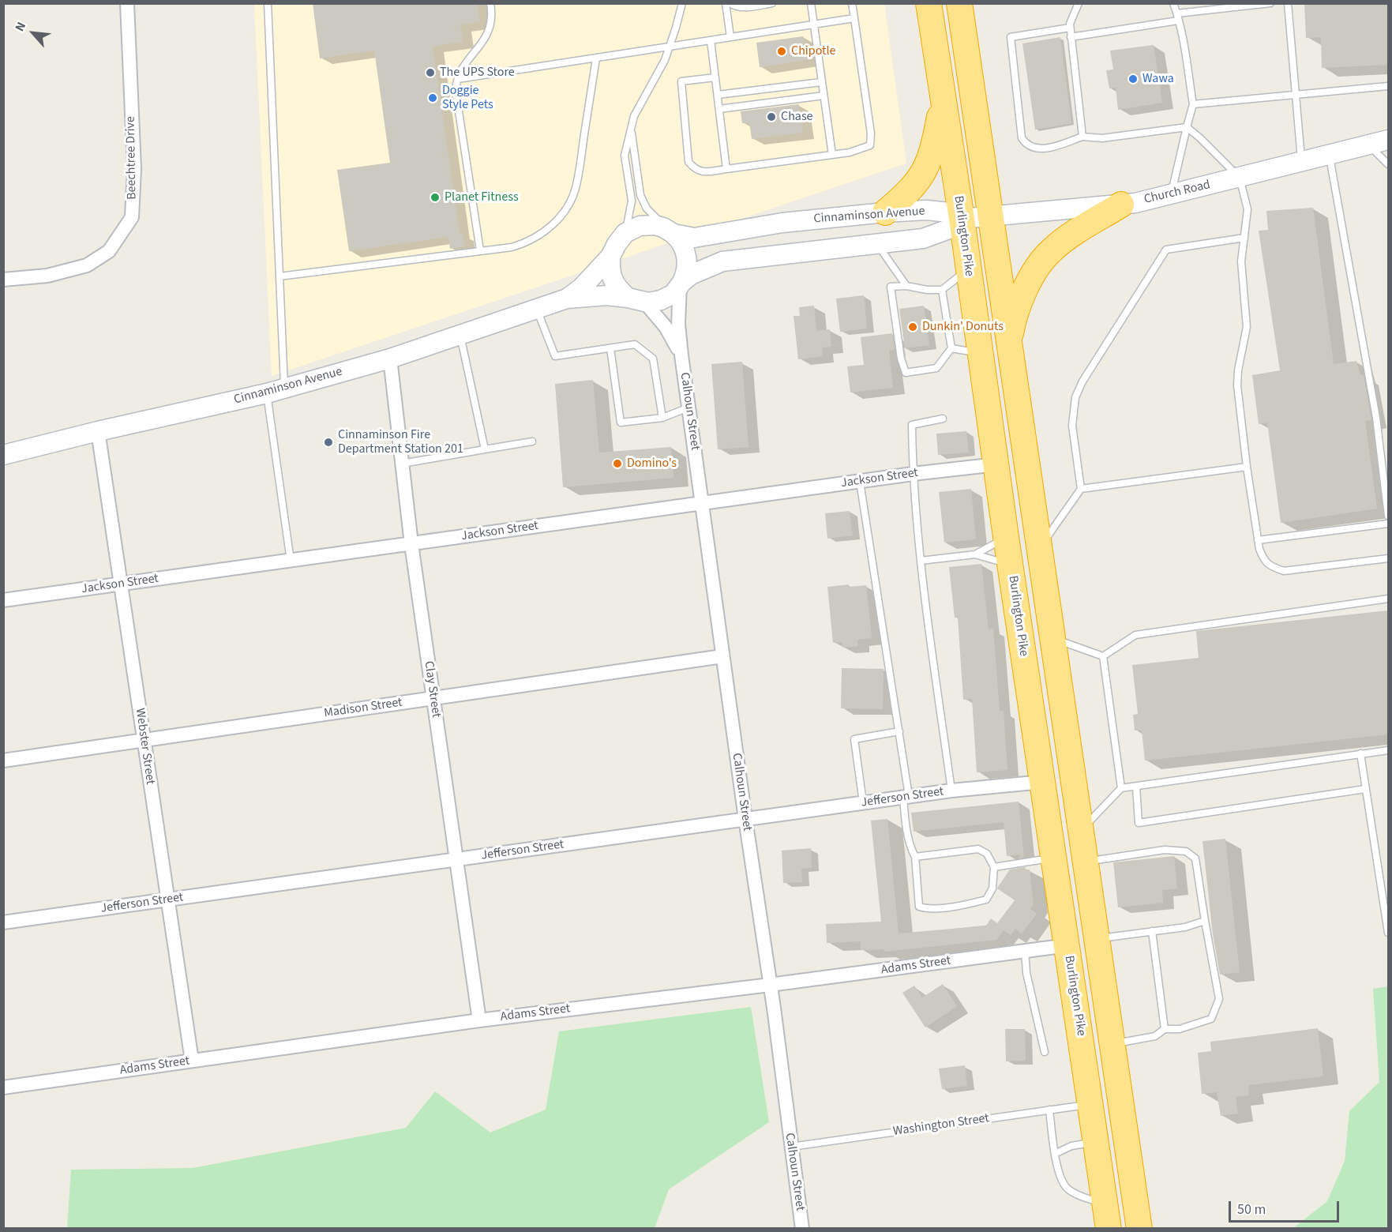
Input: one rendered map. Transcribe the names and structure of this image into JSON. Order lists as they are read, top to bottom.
{
  "streets": {
    "highway": ["Burlington Pike"],
    "main road": ["Church Road", "Cinnaminson Avenue", "Calhoun Street"],
    "street": [
      "Beechtree Drive",
      "Jackson Street",
      "Clay Street",
      "Madison Street",
      "Webster Street",
      "Jefferson Street",
      "Adams Street"
    ],
    "lane": ["Washington Street"]
  },
  "crossings": [
    ["Church Road", "Cinnaminson Avenue"],
    ["Church Road", "Burlington Pike"],
    ["Cinnaminson Avenue", "Burlington Pike"],
    ["Cinnaminson Avenue", "Calhoun Street"],
    ["Cinnaminson Avenue", "Clay Street"],
    ["Cinnaminson Avenue", "Webster Street"],
    ["Burlington Pike", "Jackson Street"],
    ["Burlington Pike", "Jefferson Street"],
    ["Burlington Pike", "Adams Street"],
    ["Burlington Pike", "Washington Street"],
    ["Calhoun Street", "Jackson Street"],
    ["Calhoun Street", "Madison Street"],
    ["Calhoun Street", "Jefferson Street"],
    ["Calhoun Street", "Adams Street"],
    ["Calhoun Street", "Washington Street"],
    ["Jackson Street", "Clay Street"],
    ["Jackson Street", "Webster Street"],
    ["Clay Street", "Madison Street"],
    ["Clay Street", "Jefferson Street"],
    ["Clay Street", "Adams Street"],
    ["Madison Street", "Webster Street"],
    ["Webster Street", "Jefferson Street"],
    ["Webster Street", "Adams Street"]
  ],
  "places": [
    "Chipotle",
    "The UPS Store",
    "Wawa",
    "Doggie Style Pets",
    "Chase",
    "Planet Fitness",
    "Dunkin' Donuts",
    "Cinnaminson Fire Department Station 201",
    "Domino's"
  ],
  "scale_bar": "50 m",
  "north": "top left"
}
